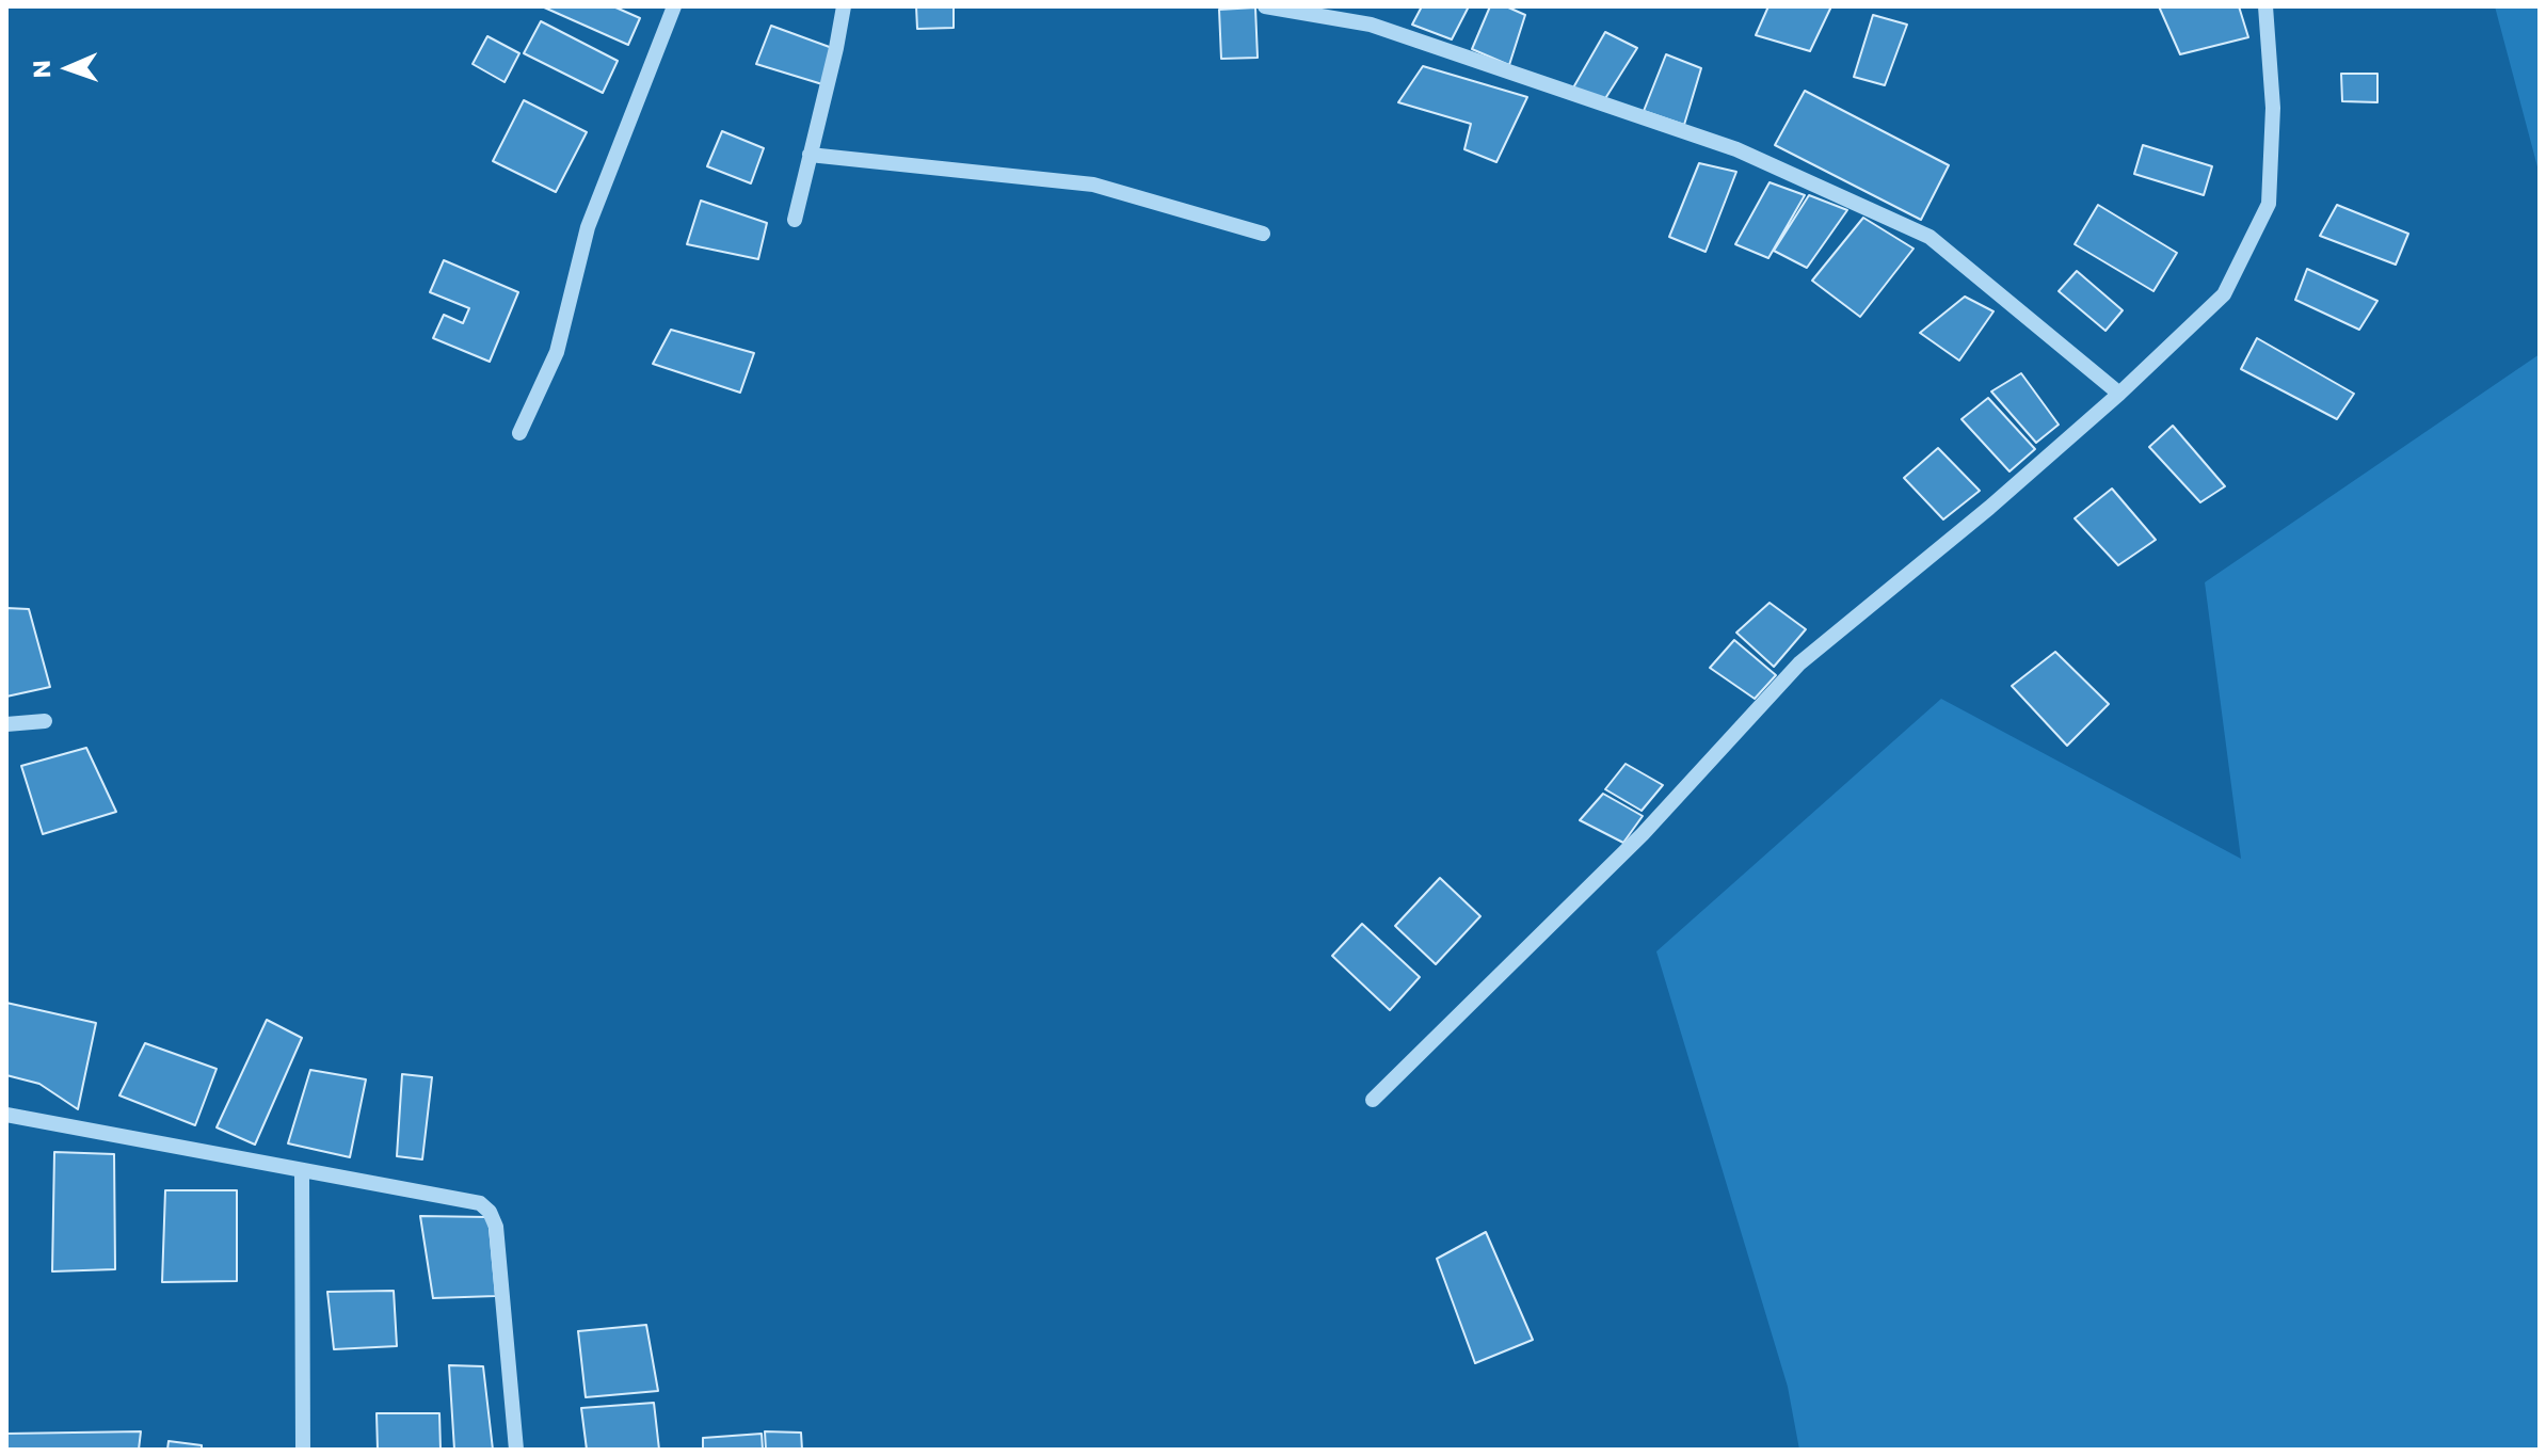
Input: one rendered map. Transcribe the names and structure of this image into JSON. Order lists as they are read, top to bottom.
{
  "north": "left"
}
